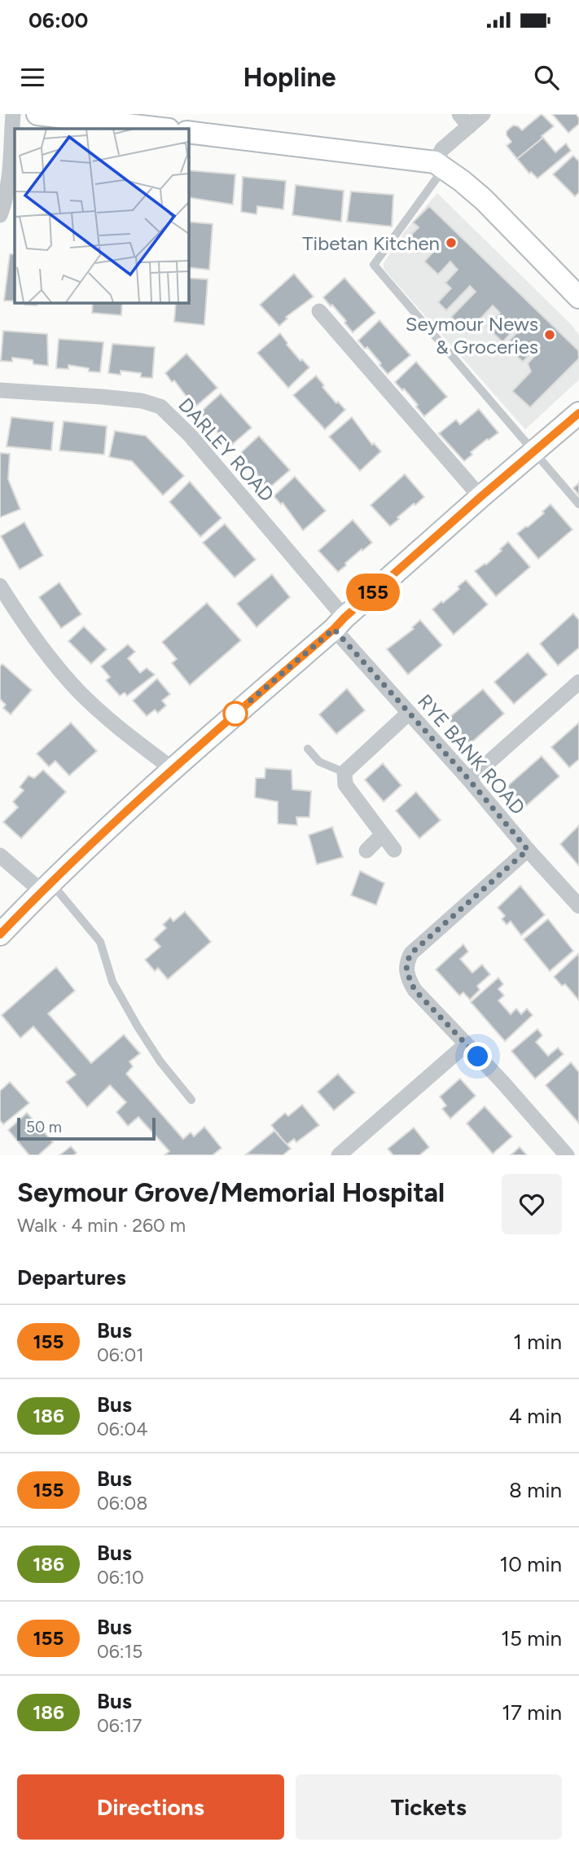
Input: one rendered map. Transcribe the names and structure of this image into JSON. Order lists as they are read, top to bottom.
{
  "streets": {
    "street": ["DARLEY ROAD", "RYE BANK ROAD"]
  },
  "crossings": [
    ["DARLEY ROAD", "RYE BANK ROAD"]
  ],
  "places": ["Tibetan Kitchen", "Seymour News & Groceries"],
  "lines": ["bus line 155"],
  "scale_bar": "50 m",
  "page": {
    "status": "06:00",
    "header": "Hopline",
    "on_map": "155",
    "scale": "50 m",
    "heading": [
      ["Seymour Grove/Memorial Hospital", "Walk · 4 min · 260 m"],
      "Departures"
    ],
    "list": [
      {
        "mark": "155",
        "name": "Bus",
        "note": "06:01",
        "value": "1 min"
      },
      {
        "mark": "186",
        "name": "Bus",
        "note": "06:04",
        "value": "4 min"
      },
      {
        "mark": "155",
        "name": "Bus",
        "note": "06:08",
        "value": "8 min"
      },
      {
        "mark": "186",
        "name": "Bus",
        "note": "06:10",
        "value": "10 min"
      },
      {
        "mark": "155",
        "name": "Bus",
        "note": "06:15",
        "value": "15 min"
      },
      {
        "mark": "186",
        "name": "Bus",
        "note": "06:17",
        "value": "17 min"
      }
    ],
    "buttons": ["Directions", "Tickets"]
  }
}
